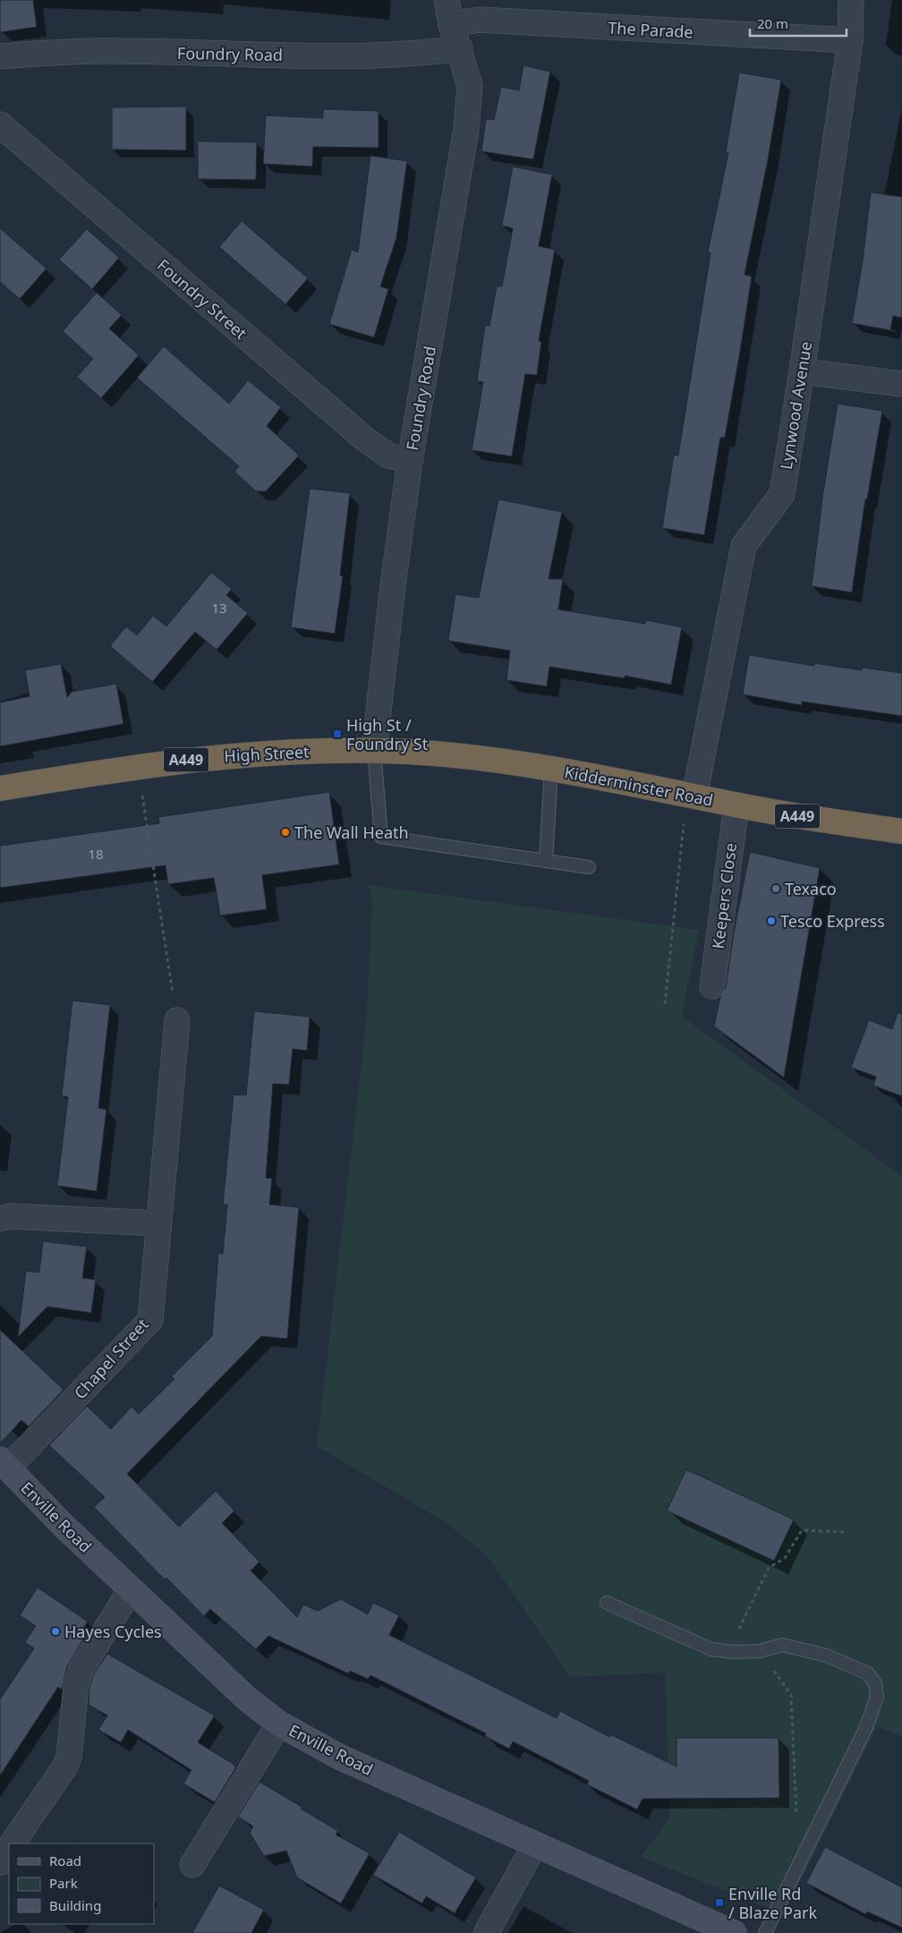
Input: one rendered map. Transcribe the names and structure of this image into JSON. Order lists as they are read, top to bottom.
{
  "streets": {
    "highway": ["High Street", "A449", "Kidderminster Road"],
    "street": [
      "The Parade",
      "Foundry Road",
      "Foundry Street",
      "Lynwood Avenue",
      "Keepers Close",
      "Chapel Street",
      "Enville Road"
    ]
  },
  "crossings": [
    ["The Parade", "Foundry Road"],
    ["The Parade", "Lynwood Avenue"],
    ["Foundry Road", "Foundry Street"],
    ["Foundry Road", "High Street"],
    ["Foundry Road", "Kidderminster Road"],
    ["Lynwood Avenue", "Kidderminster Road"],
    ["High Street", "Kidderminster Road"],
    ["Kidderminster Road", "Keepers Close"],
    ["Chapel Street", "Enville Road"]
  ],
  "places": {
    "transit": ["High St / Foundry St", "Enville Rd / Blaze Park"],
    "other": [
      "The Wall Heath",
      "Texaco",
      "Tesco Express",
      "Hayes Cycles"
    ]
  },
  "house_numbers": ["13", "18"],
  "legend": ["Road", "Park", "Building"],
  "scale_bar": "20 m"
}
